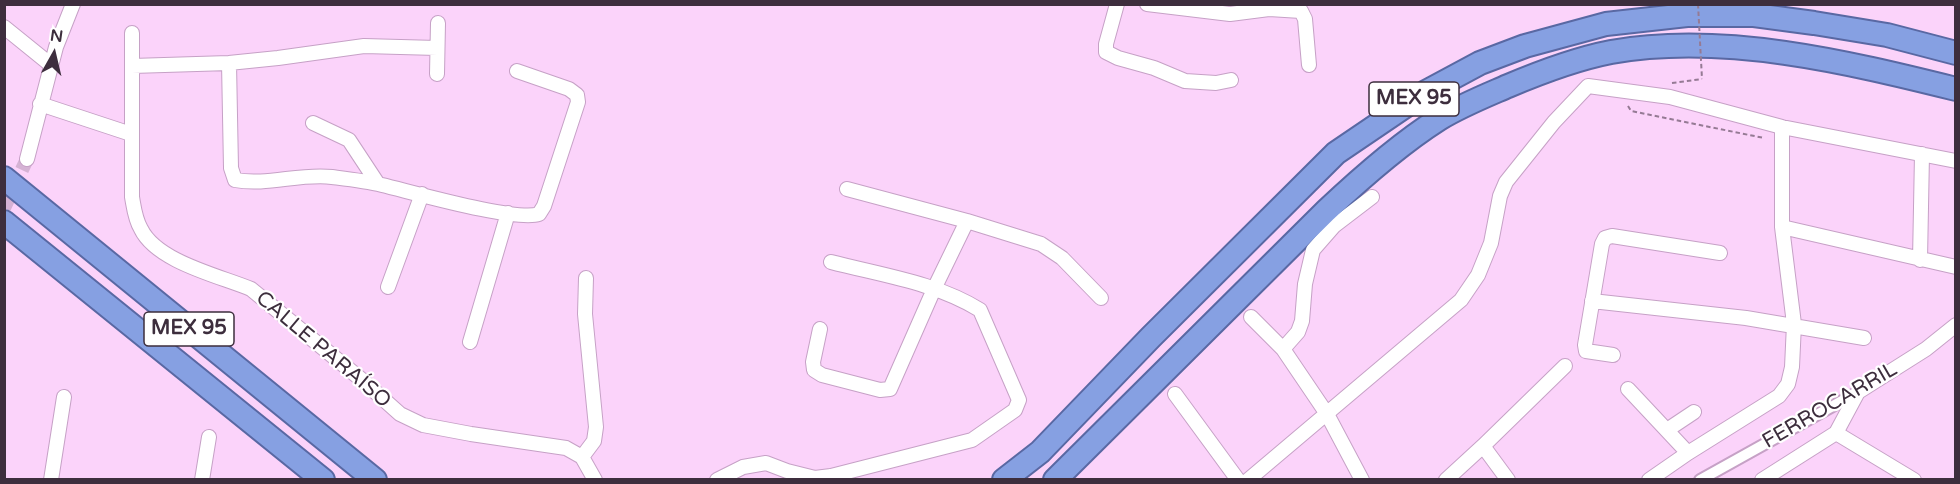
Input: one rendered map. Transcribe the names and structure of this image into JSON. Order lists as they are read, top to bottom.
{
  "streets": {
    "highway": ["MEX 95"],
    "street": ["CALLE PARAÍSO", "FERROCARRIL"]
  },
  "north": "top"
}
